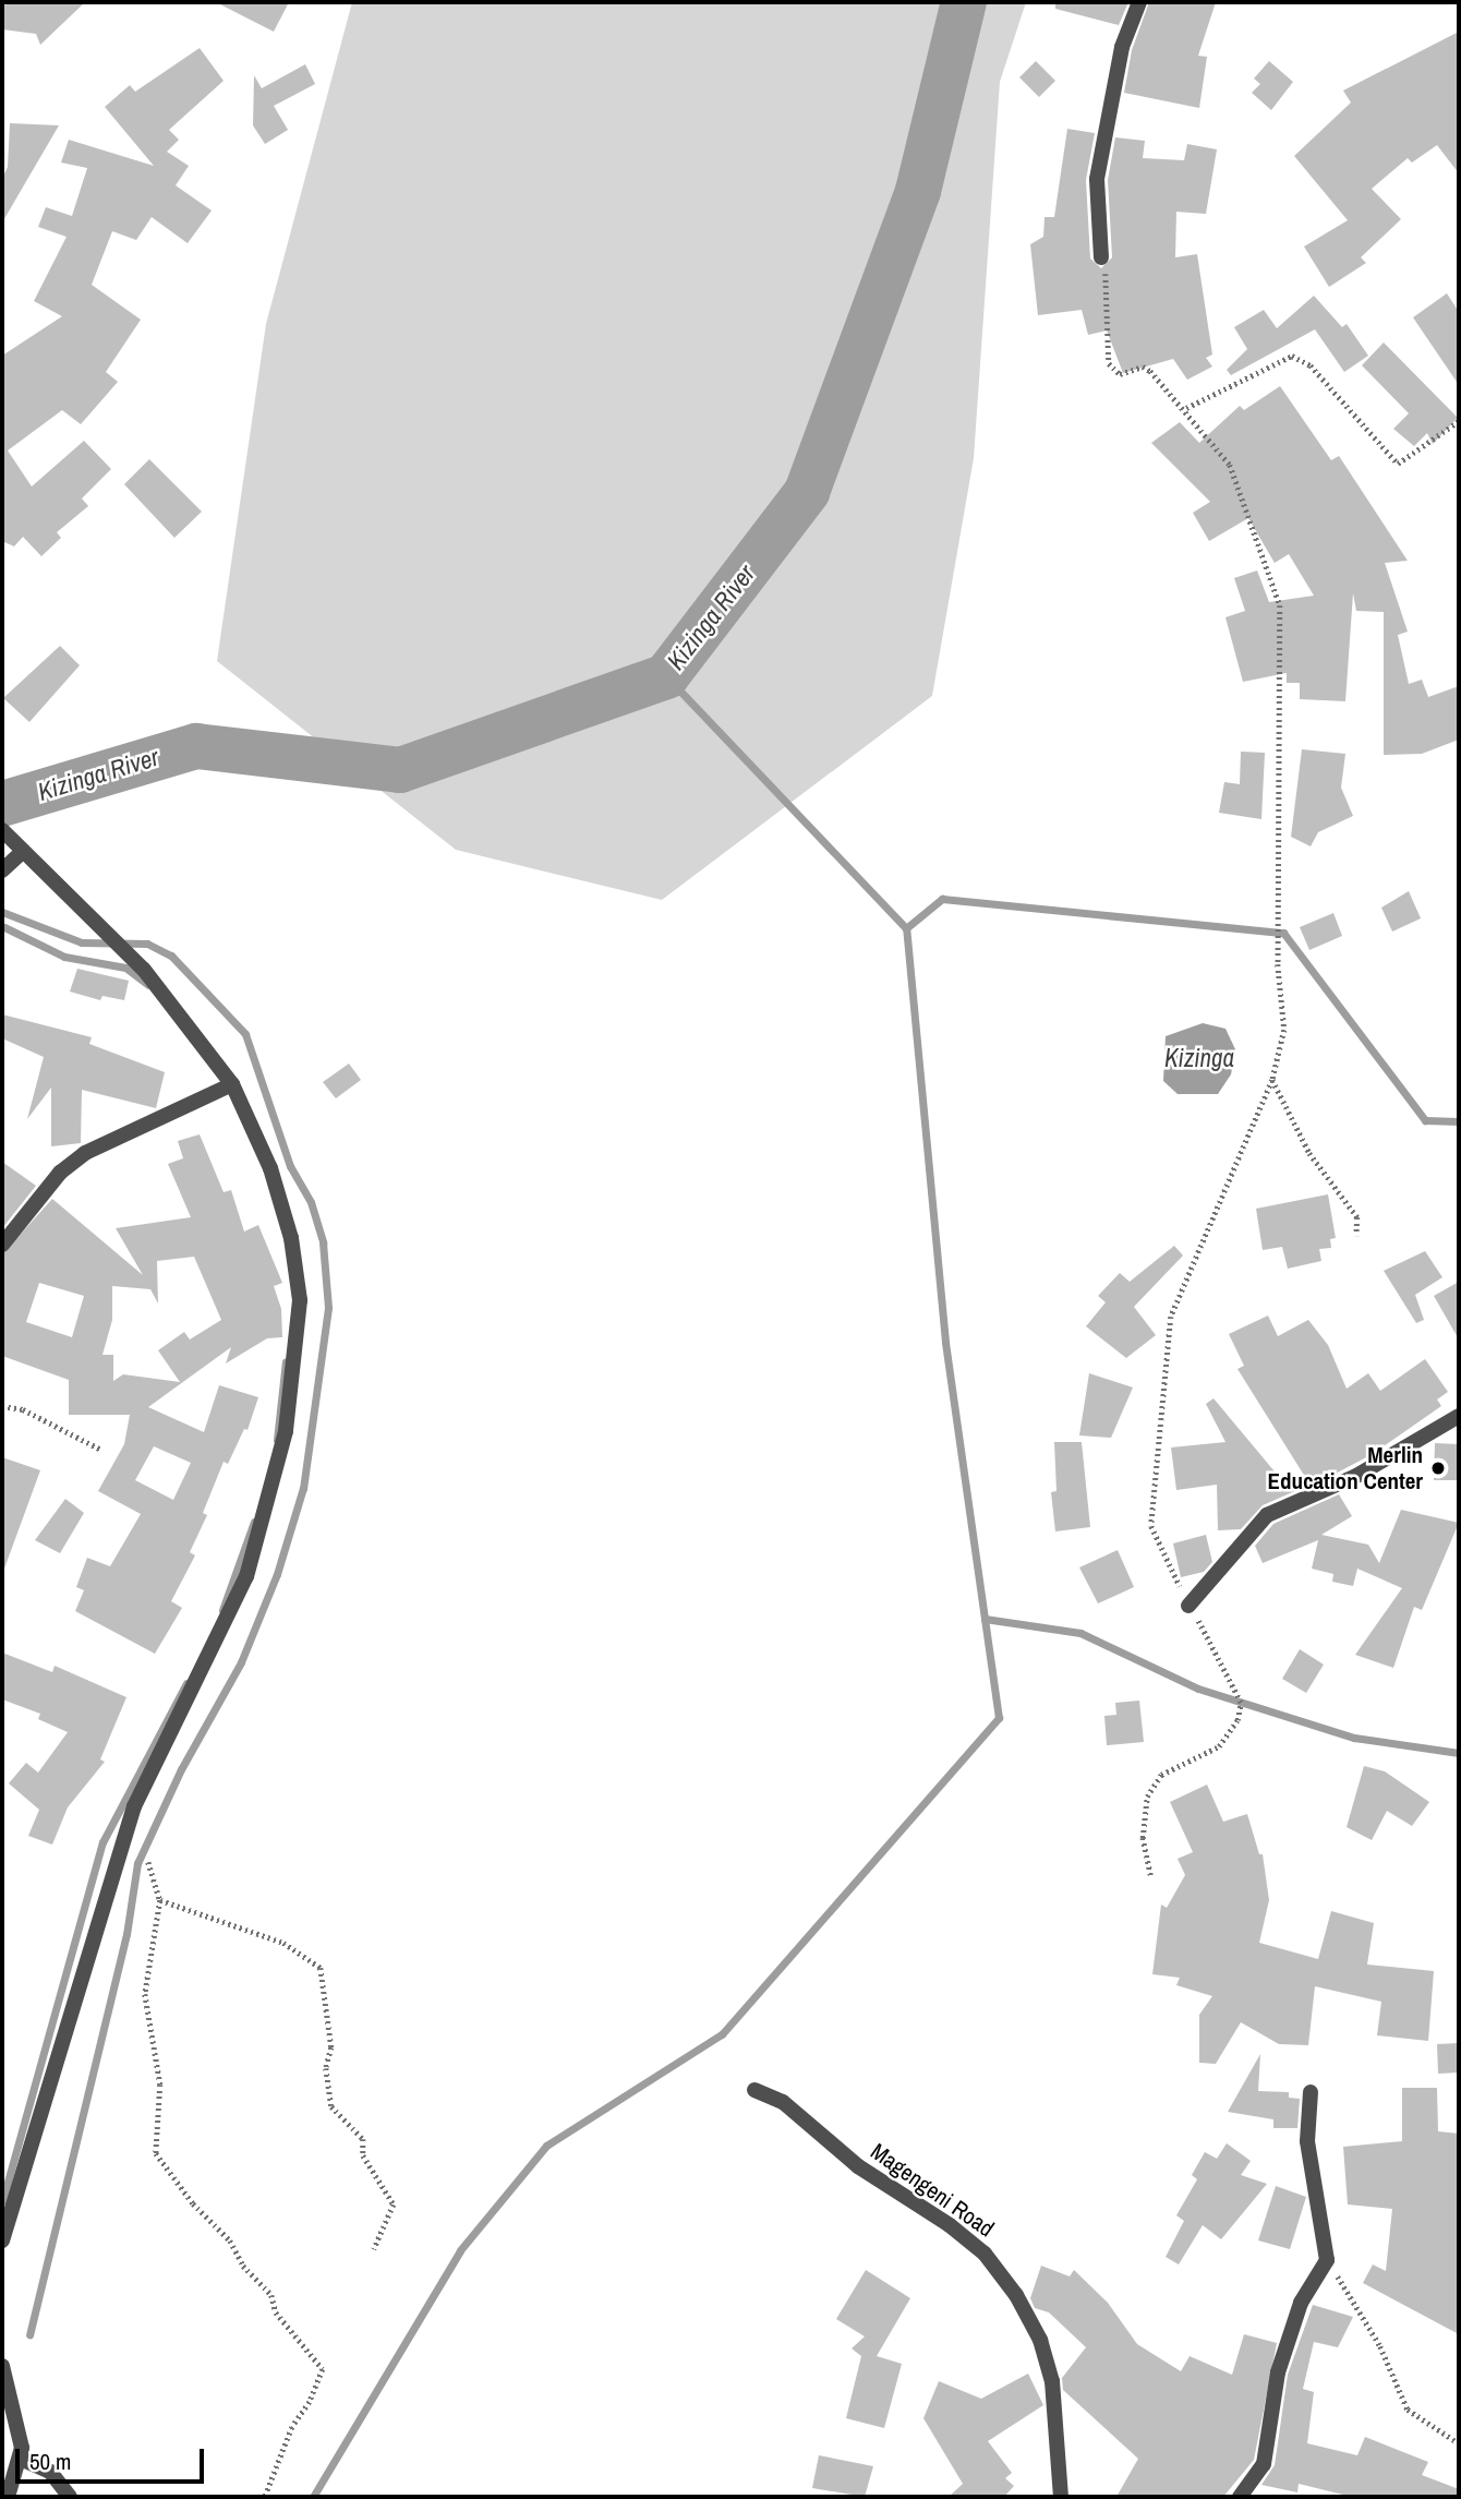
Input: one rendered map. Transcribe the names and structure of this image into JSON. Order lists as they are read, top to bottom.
{
  "streets": {
    "street": ["Magengeni Road"]
  },
  "water": ["Kizinga River", "Kizinga"],
  "places": ["Merlin Education Center"],
  "scale_bar": "50 m"
}
